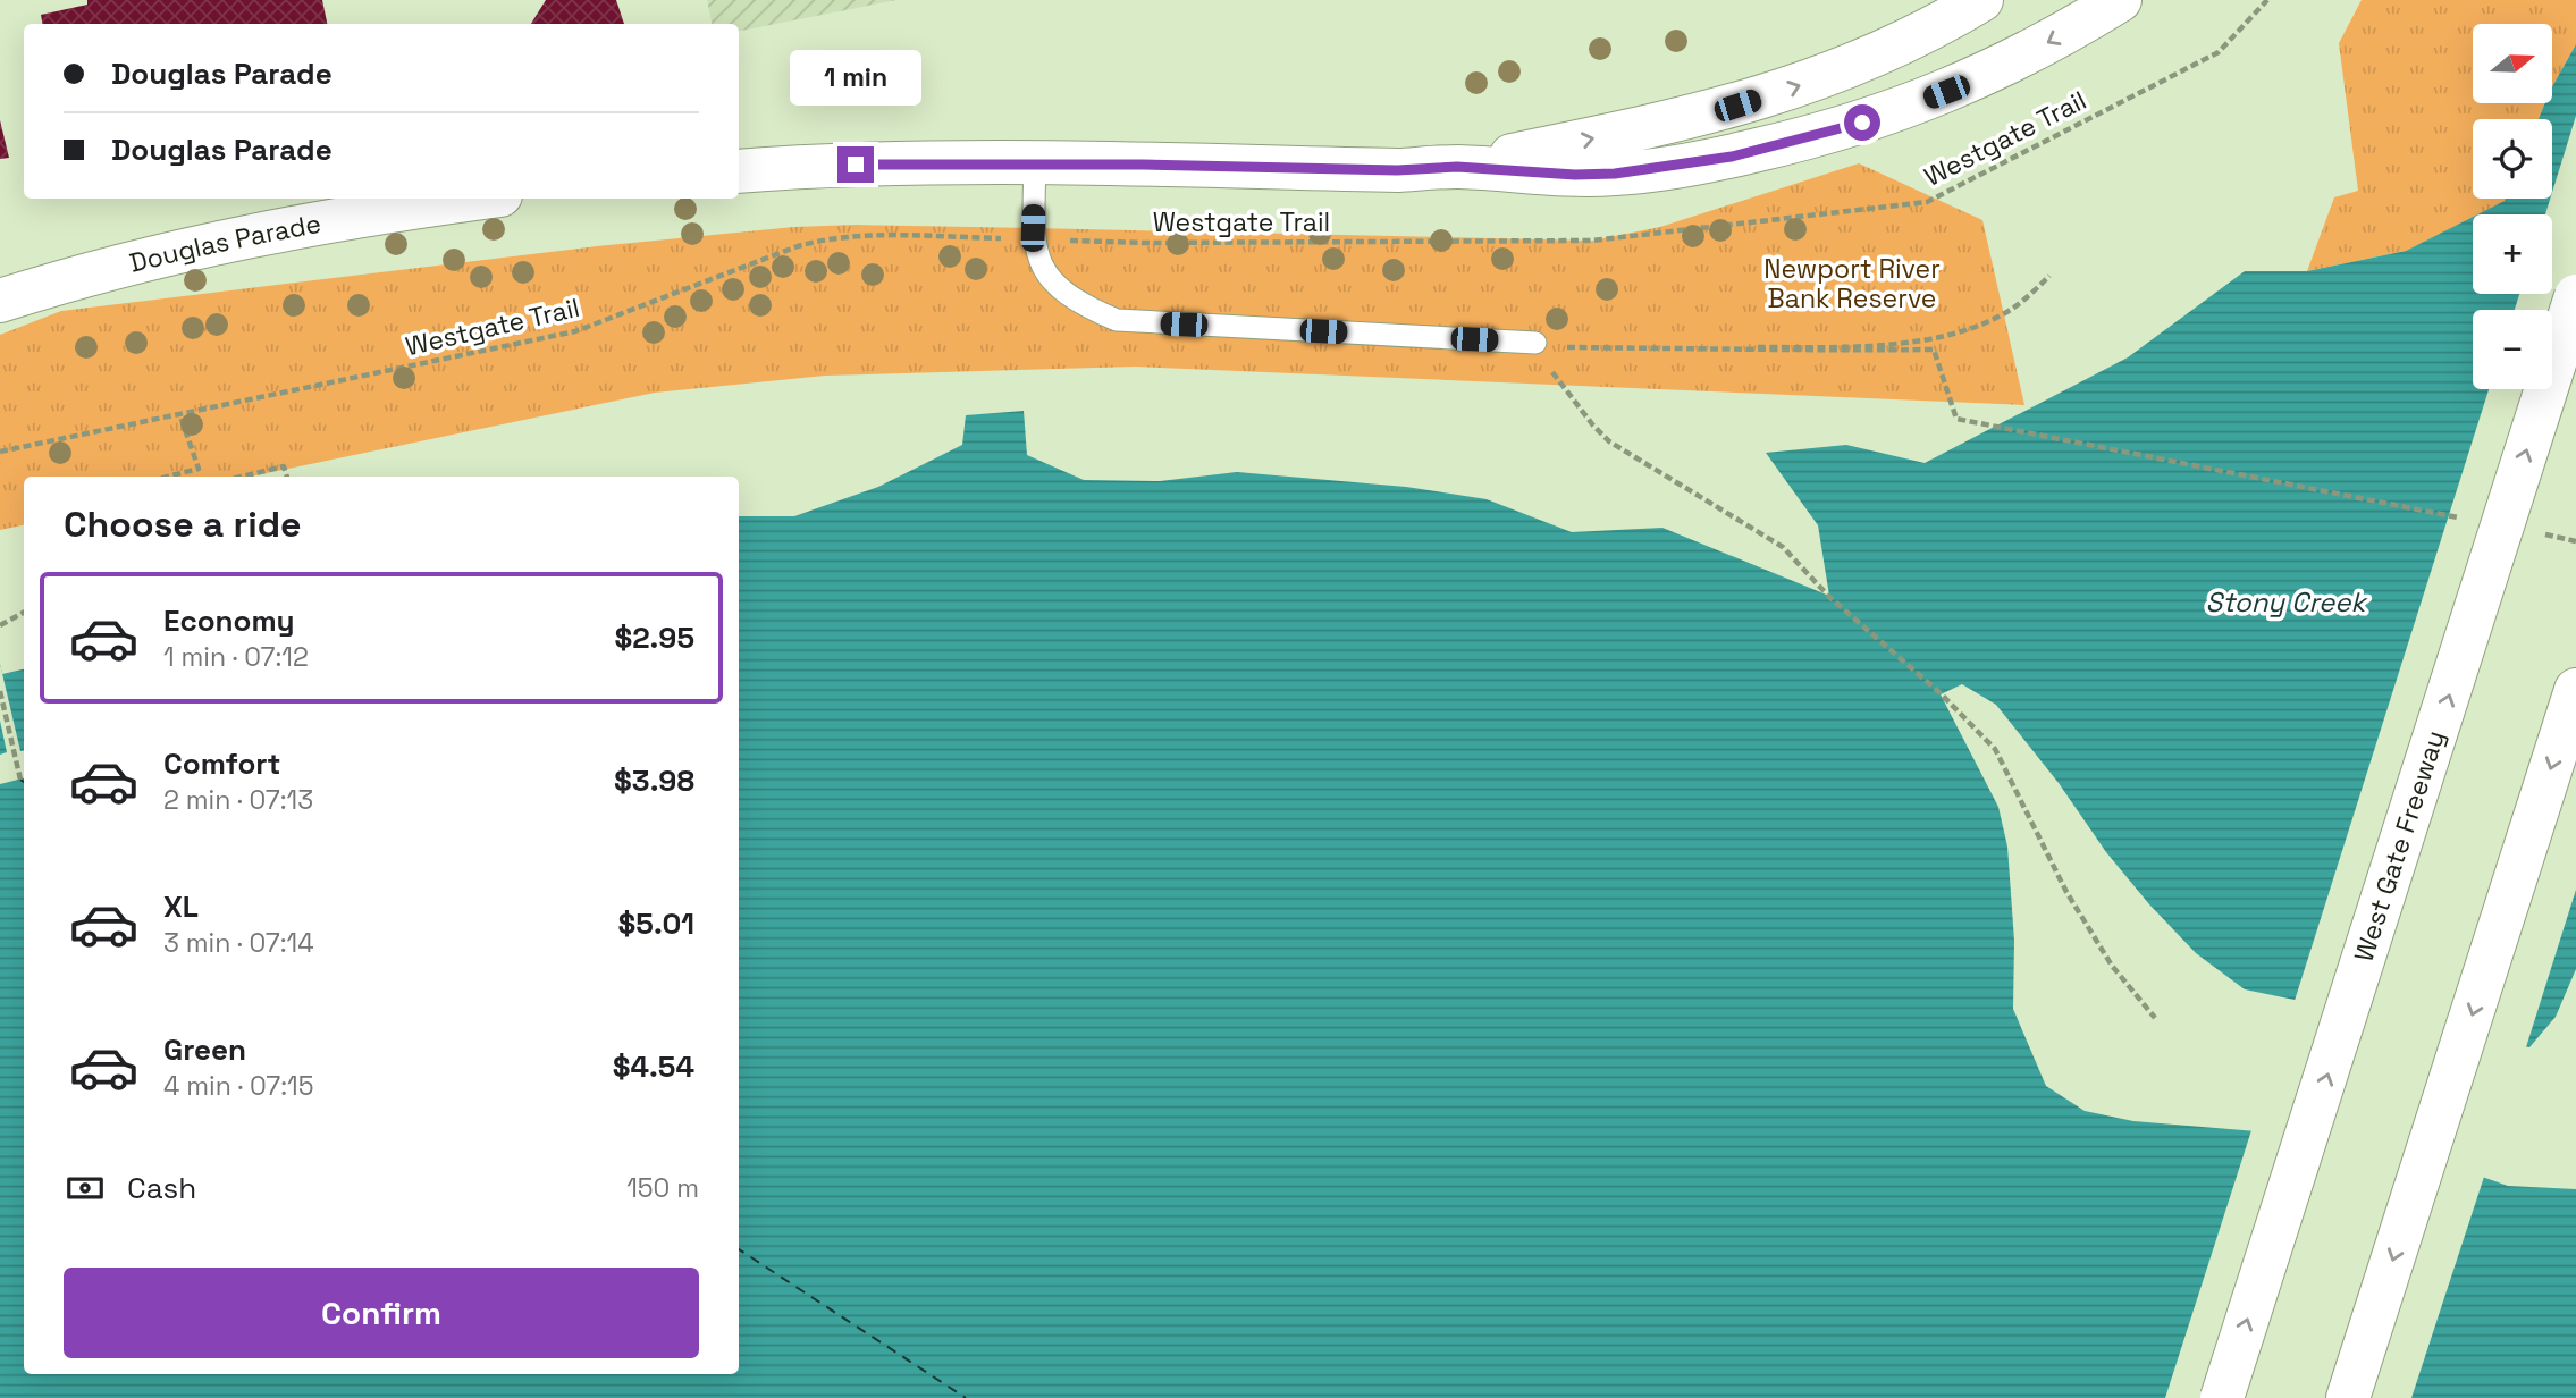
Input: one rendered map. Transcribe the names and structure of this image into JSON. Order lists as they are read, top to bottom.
{
  "streets": {
    "main road": ["Douglas Parade", "West Gate Freeway"],
    "path": ["Westgate Trail"]
  },
  "water": ["Stony Creek"],
  "parks": ["Newport River Bank Reserve"],
  "north": "right",
  "page": {
    "map_buttons": ["+", "−"],
    "banner": ["Douglas Parade", "Douglas Parade"],
    "bubble": "1 min",
    "heading": "Choose a ride",
    "list": [
      {
        "name": "Economy",
        "note": "1 min · 07:12",
        "value": "$2.95"
      },
      {
        "name": "Comfort",
        "note": "2 min · 07:13",
        "value": "$3.98"
      },
      {
        "name": "XL",
        "note": "3 min · 07:14",
        "value": "$5.01"
      },
      {
        "name": "Green",
        "note": "4 min · 07:15",
        "value": "$4.54"
      }
    ],
    "pay": ["Cash", "150 m"],
    "buttons": "Confirm"
  }
}
